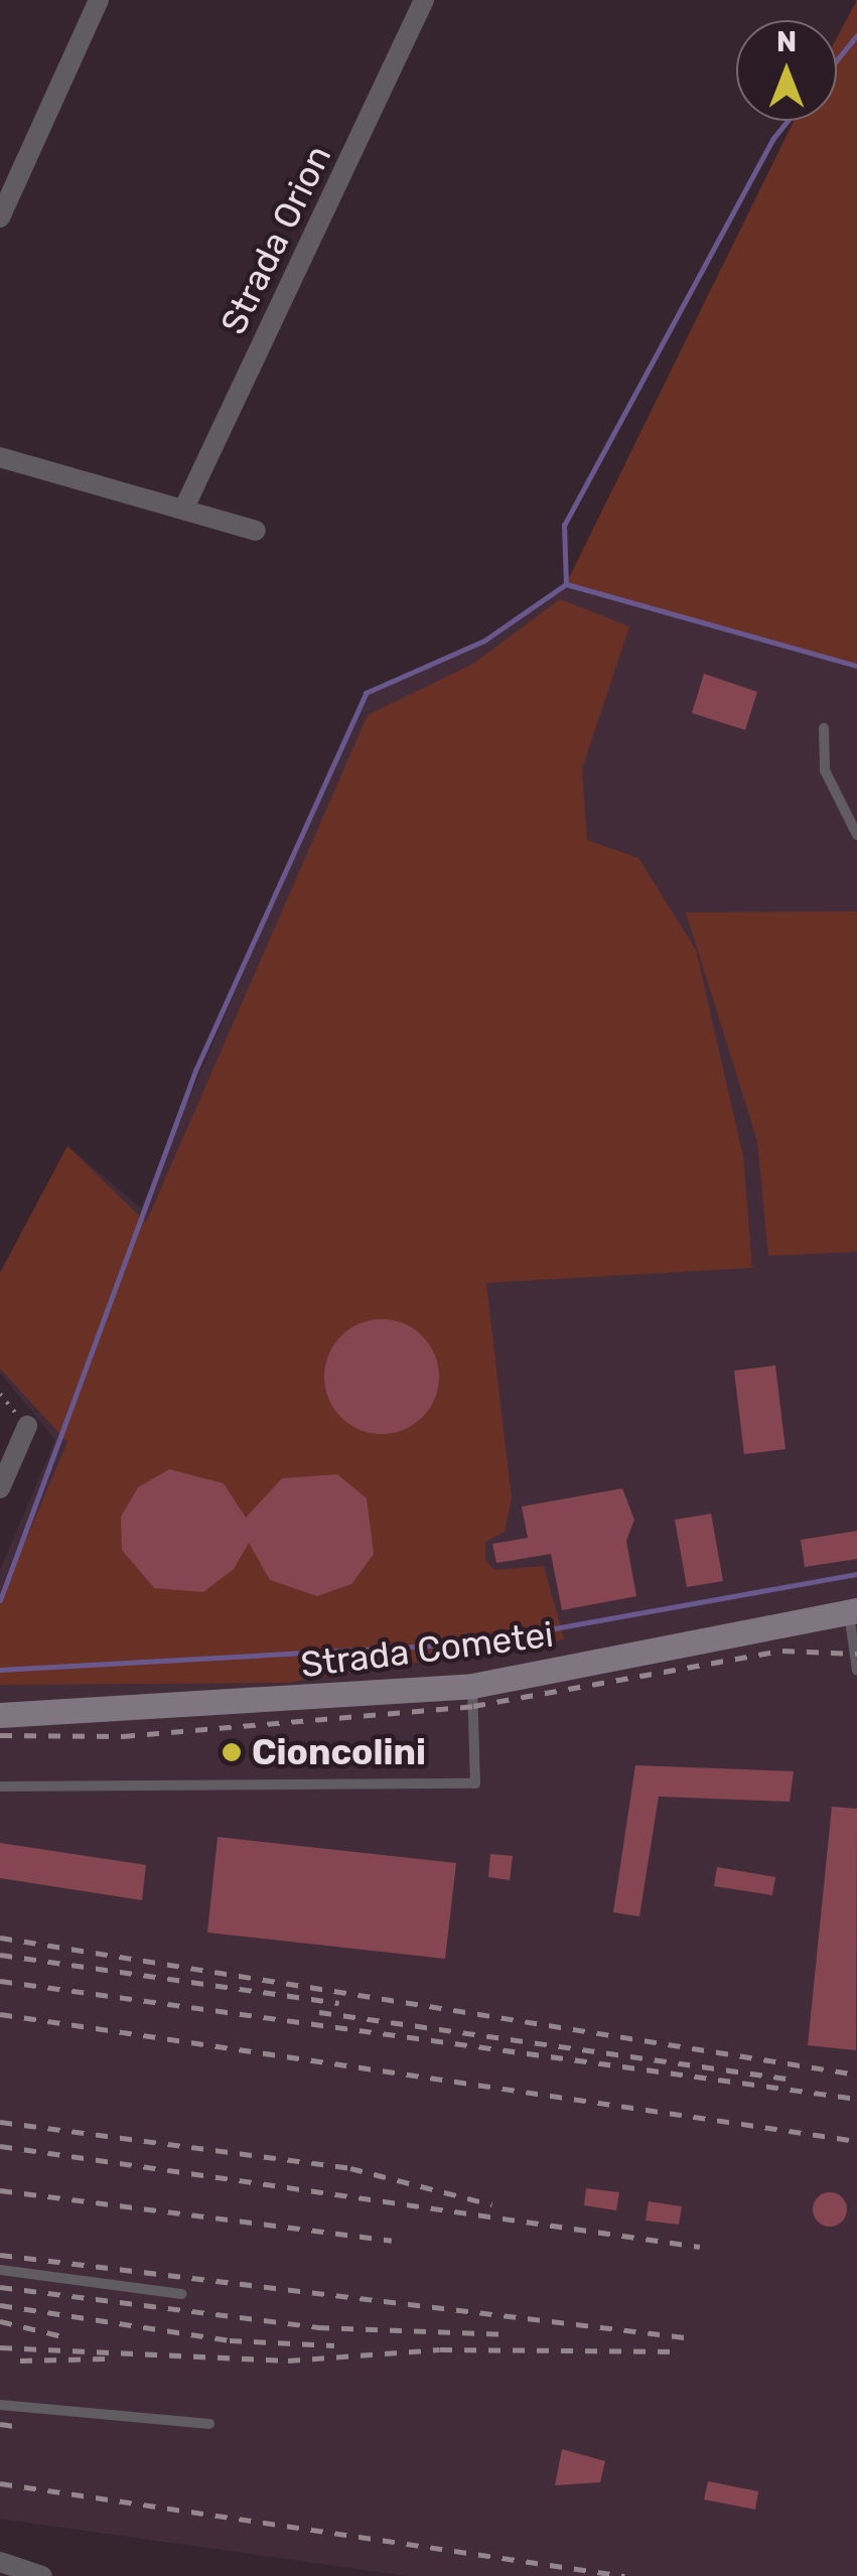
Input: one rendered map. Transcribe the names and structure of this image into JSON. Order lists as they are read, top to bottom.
{
  "streets": {
    "street": ["Strada Orion", "Strada Cometei"]
  },
  "places": ["Cioncolini"],
  "north": "top"
}
